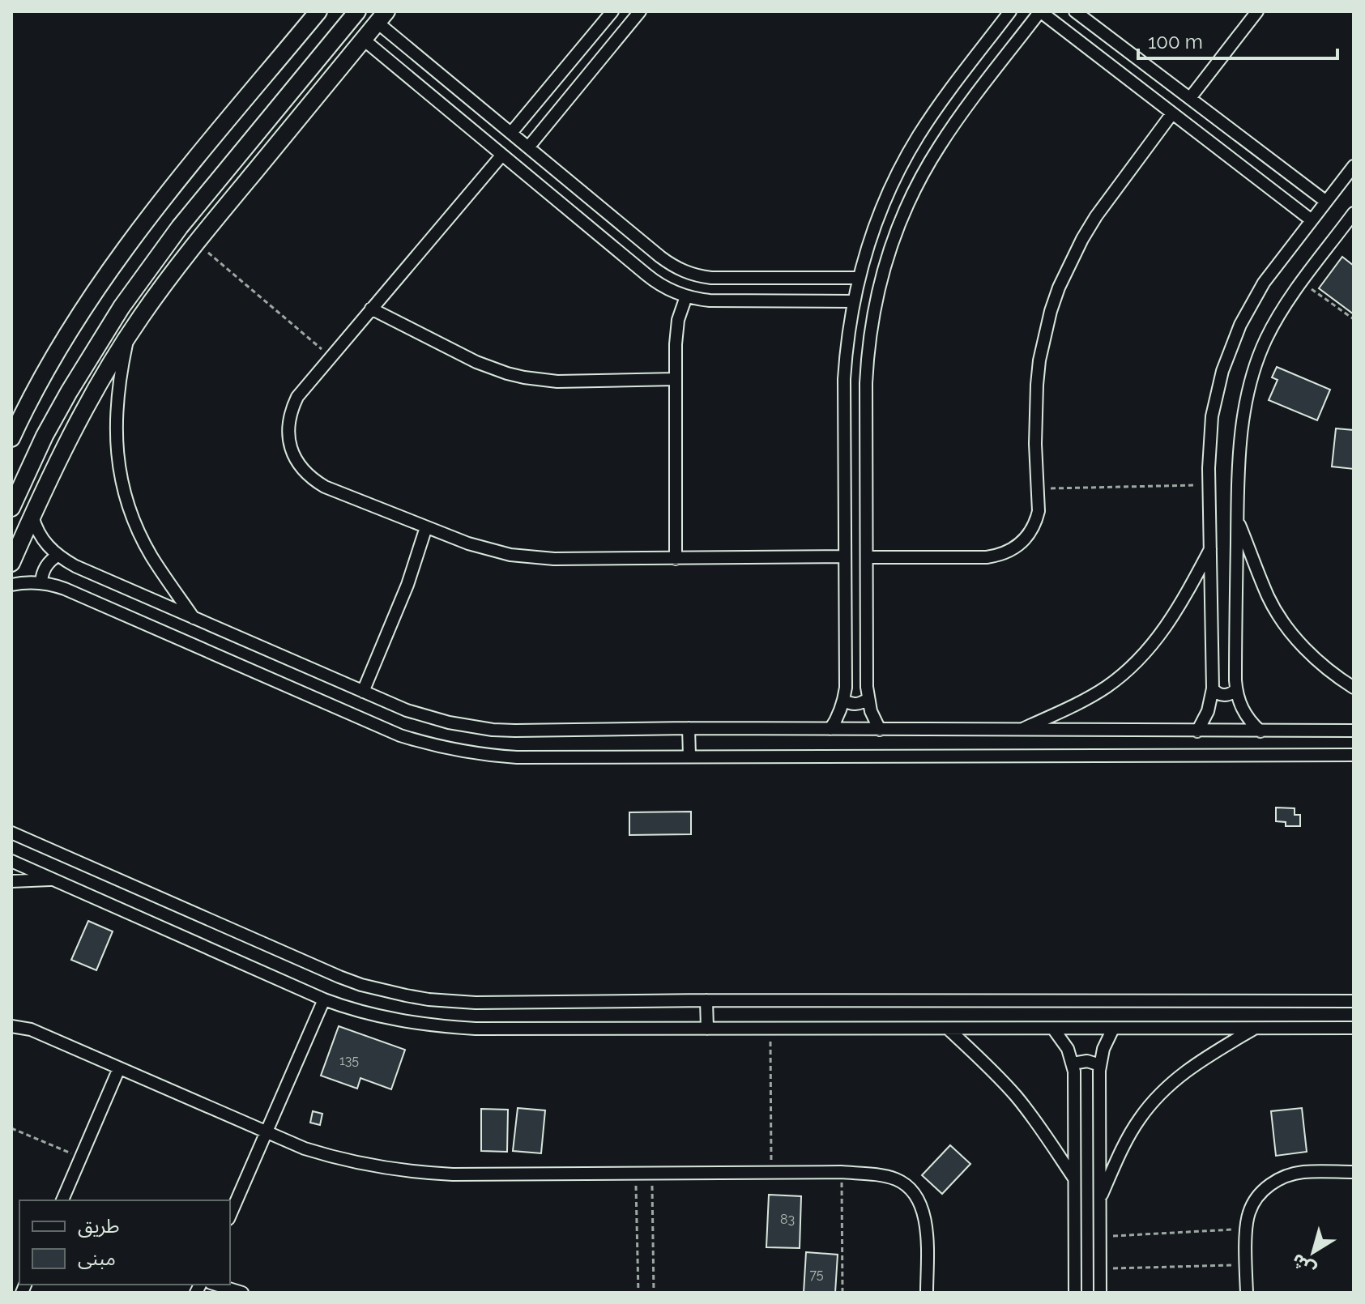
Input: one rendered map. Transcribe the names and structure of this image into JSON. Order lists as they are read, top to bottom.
{
  "house_numbers": ["135", "83", "75"],
  "legend": ["طريق", "مبنى"],
  "scale_bar": "100 m",
  "north": "bottom left"
}
